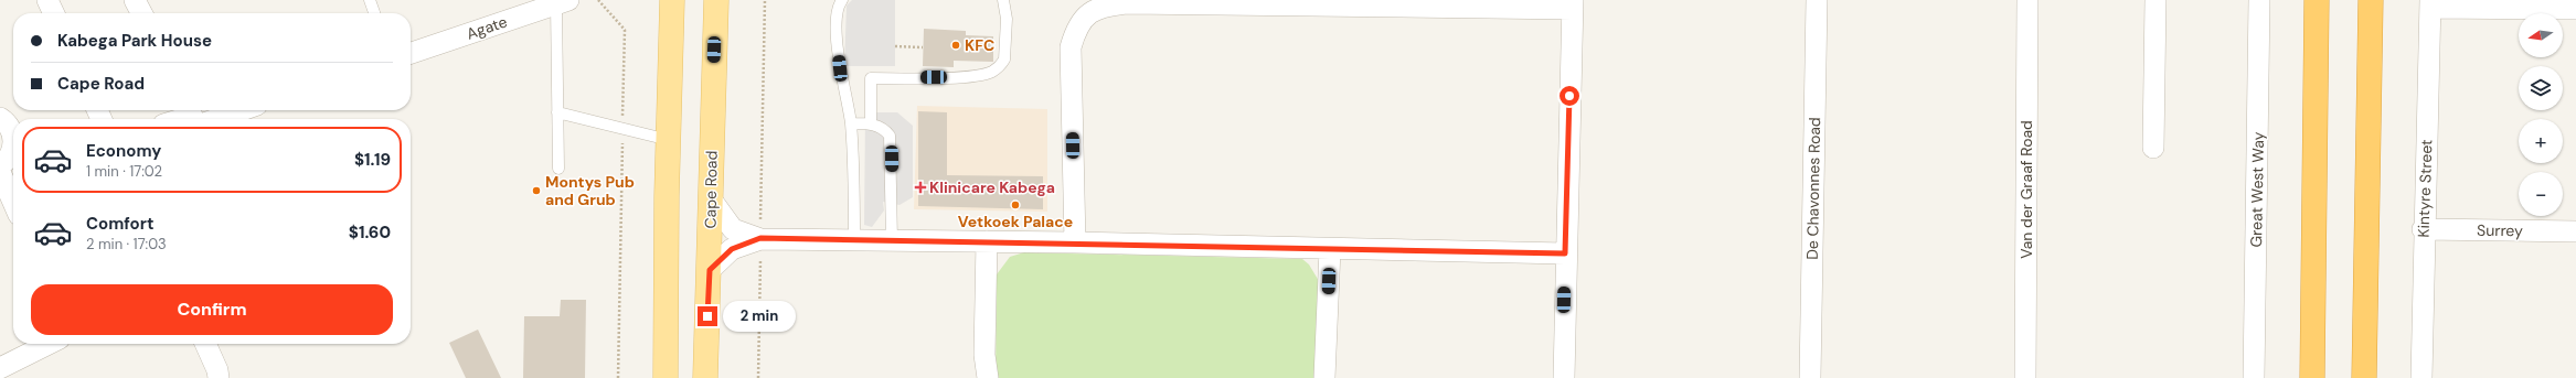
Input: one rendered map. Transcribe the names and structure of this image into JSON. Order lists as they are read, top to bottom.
{
  "streets": {
    "main road": ["Cape Road"],
    "street": [
      "Agate",
      "De Chavonnes Road",
      "Kintyre Street",
      "Van der Graaf Road",
      "Great West Way",
      "Surrey"
    ]
  },
  "crossings": [
    ["Kintyre Street", "Surrey"]
  ],
  "places": {
    "other": ["KFC", "Montys Pub and Grub", "Vetkoek Palace"],
    "health": ["Klinicare Kabega"]
  },
  "north": "left",
  "page": {
    "map_buttons": ["+", "−"],
    "banner": ["Kabega Park House", "Cape Road"],
    "list": [
      {
        "name": "Economy",
        "note": "1 min · 17:02",
        "value": "$1.19"
      },
      {
        "name": "Comfort",
        "note": "2 min · 17:03",
        "value": "$1.60"
      }
    ],
    "buttons": "Confirm",
    "bubble": "2 min"
  }
}
